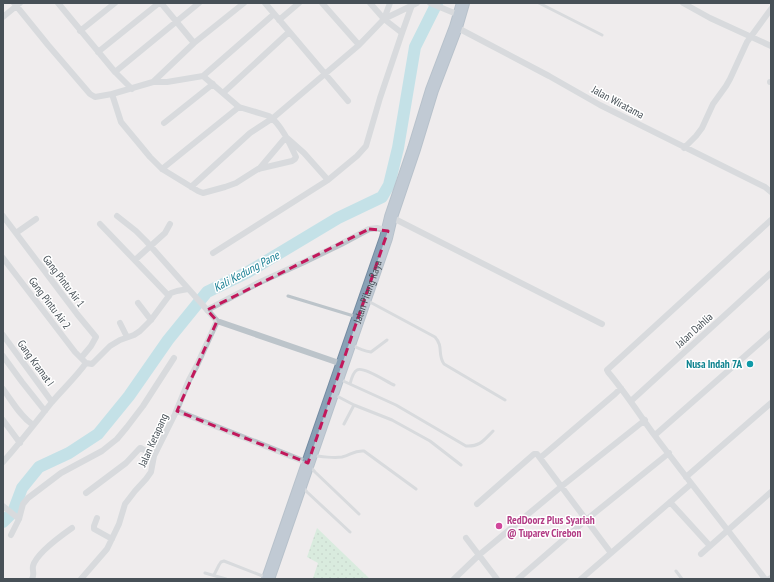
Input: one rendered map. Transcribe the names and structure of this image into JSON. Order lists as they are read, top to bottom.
{
  "streets": {
    "highway": ["Jalan Pilang Raya"],
    "street": [
      "Jalan Wiratama",
      "Gang Pintu Air 1",
      "Gang Pintu Air 2",
      "Jalan Dahlia",
      "Gang Kramat I",
      "Jalan Ketapang"
    ]
  },
  "crossings": [
    ["Jalan Wiratama", "Jalan Pilang Raya"],
    ["Gang Pintu Air 1", "Gang Pintu Air 2"]
  ],
  "water": ["Kali Kedung Pane"],
  "places": ["Nusa Indah 7A", "RedDoorz Plus Syariah @ Tuparev Cirebon"]
}
